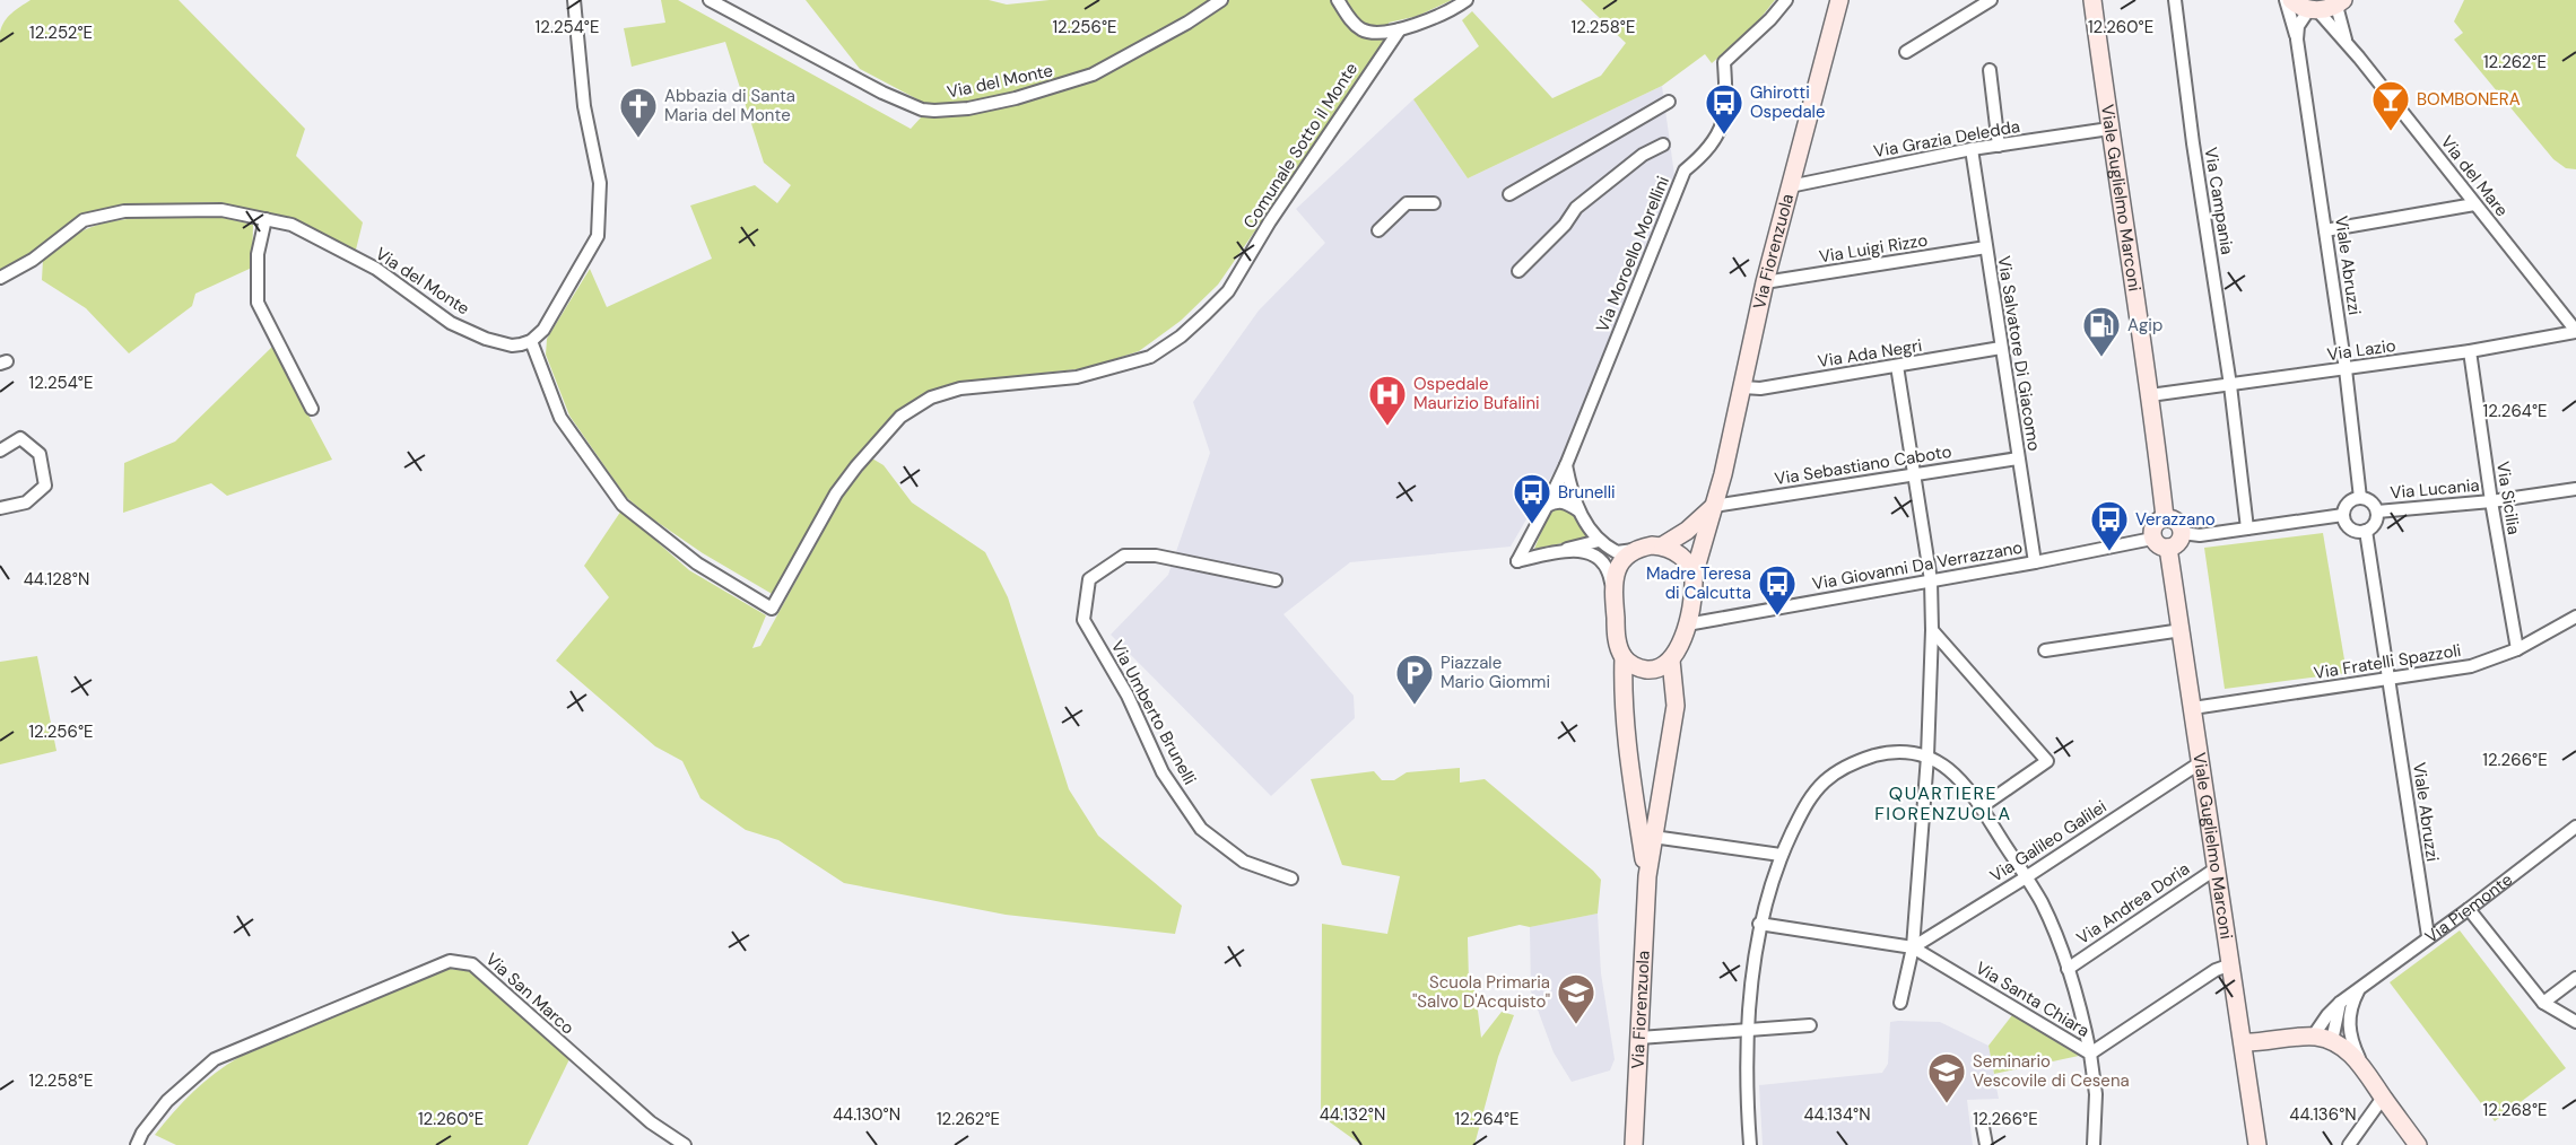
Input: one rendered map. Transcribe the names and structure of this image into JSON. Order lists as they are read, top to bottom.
{
  "streets": {
    "street": [
      "Via del Monte",
      "Via Grazia Deledda",
      "Comunale Sotto il Monte",
      "Via del Mare",
      "Viale Guglielmo Marconi",
      "Via Campania",
      "Via Luigi Rizzo",
      "Via Fiorenzuola",
      "Via Moroello Morellini",
      "Viale Abruzzi",
      "Via Lazio",
      "Via Ada Negri",
      "Via Salvatore Di Giacomo",
      "Via Sebastiano Caboto",
      "Via Lucania",
      "Via Sicilia",
      "Via Giovanni Da Verrazzano",
      "Via Fratelli Spazzoli",
      "Via Umberto Brunelli",
      "Via Galileo Galilei",
      "Via Andrea Doria",
      "Via Piemonte",
      "Via San Marco",
      "Via Santa Chiara"
    ]
  },
  "crossings": [
    ["Via del Monte", "Comunale Sotto il Monte"],
    ["Via Grazia Deledda", "Viale Guglielmo Marconi"],
    ["Via Grazia Deledda", "Via Fiorenzuola"],
    ["Via Grazia Deledda", "Via Salvatore Di Giacomo"],
    ["Via del Mare", "Via Lazio"],
    ["Viale Guglielmo Marconi", "Via Lazio"],
    ["Viale Guglielmo Marconi", "Via Giovanni Da Verrazzano"],
    ["Viale Guglielmo Marconi", "Via Fratelli Spazzoli"],
    ["Viale Guglielmo Marconi", "Via Galileo Galilei"],
    ["Viale Guglielmo Marconi", "Via Andrea Doria"],
    ["Via Campania", "Via Lazio"],
    ["Via Luigi Rizzo", "Via Fiorenzuola"],
    ["Via Luigi Rizzo", "Via Salvatore Di Giacomo"],
    ["Via Fiorenzuola", "Via Ada Negri"],
    ["Via Fiorenzuola", "Via Sebastiano Caboto"],
    ["Via Fiorenzuola", "Via Giovanni Da Verrazzano"],
    ["Viale Abruzzi", "Via Lazio"],
    ["Viale Abruzzi", "Via Lucania"],
    ["Viale Abruzzi", "Via Fratelli Spazzoli"],
    ["Viale Abruzzi", "Via Piemonte"],
    ["Via Lazio", "Via Sicilia"],
    ["Via Ada Negri", "Via Salvatore Di Giacomo"],
    ["Via Salvatore Di Giacomo", "Via Sebastiano Caboto"],
    ["Via Salvatore Di Giacomo", "Via Giovanni Da Verrazzano"],
    ["Via Lucania", "Via Sicilia"],
    ["Via Sicilia", "Via Fratelli Spazzoli"],
    ["Via Galileo Galilei", "Via Santa Chiara"]
  ],
  "districts": ["QUARTIERE FIORENZUOLA"],
  "places": {
    "bar": ["BOMBONERA"],
    "bus stop": [
      "Ghirotti Ospedale",
      "Brunelli",
      "Verazzano",
      "Madre Teresa di Calcutta"
    ],
    "church": ["Abbazia di Santa Maria del Monte"],
    "fuel station": ["Agip"],
    "hospital": ["Ospedale Maurizio Bufalini"],
    "parking": ["Piazzale Mario Giommi"],
    "school or university": ["Scuola Primaria \"Salvo D'Acquisto\"", "Seminario Vescovile di Cesena"]
  },
  "coordinates": [
    "12.260°E",
    "12.254°E",
    "12.256°E",
    "12.258°E",
    "12.252°E",
    "12.262°E",
    "12.264°E",
    "44.128°N",
    "12.266°E",
    "12.268°E",
    "44.130°N",
    "44.132°N",
    "44.134°N",
    "44.136°N"
  ]
}
